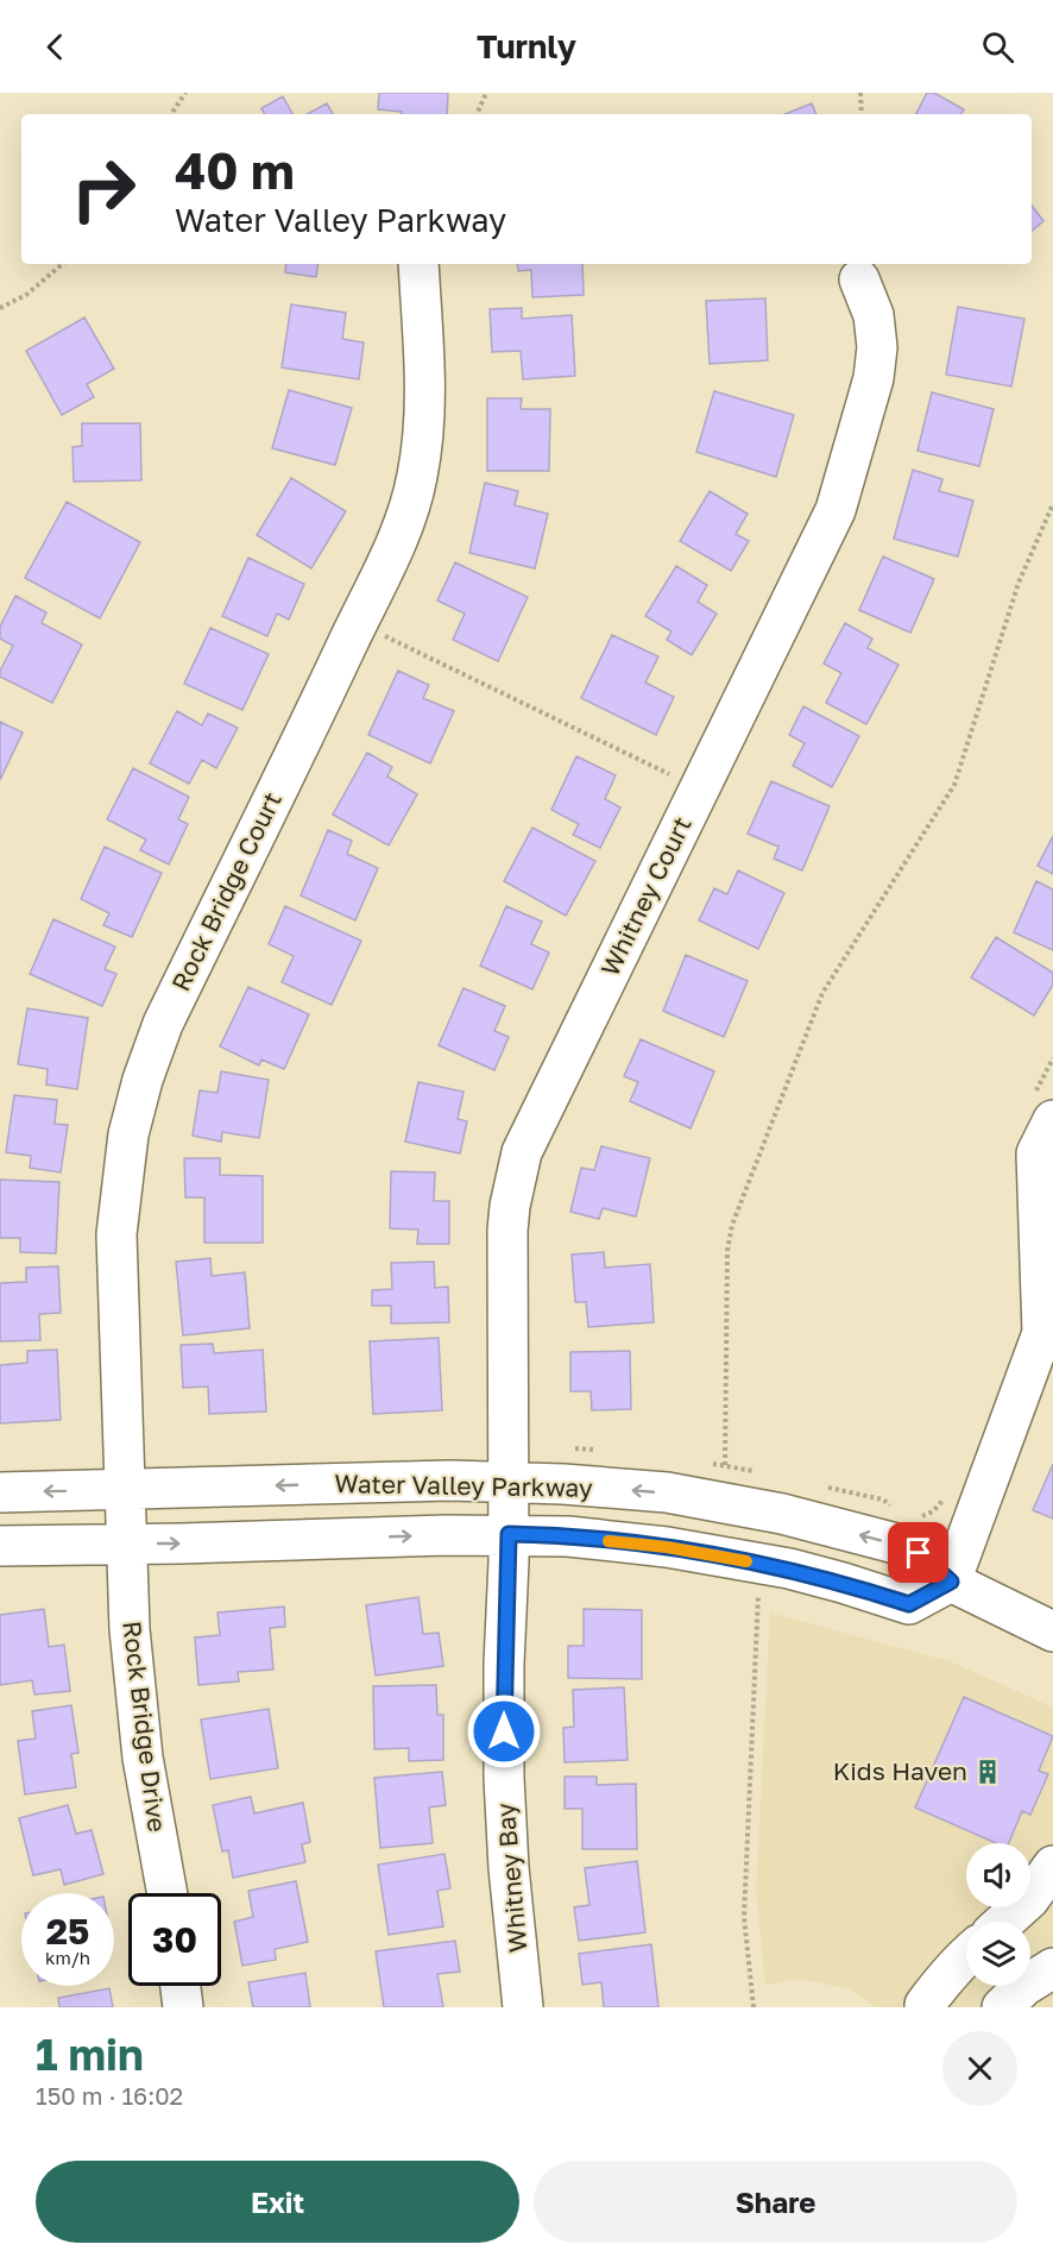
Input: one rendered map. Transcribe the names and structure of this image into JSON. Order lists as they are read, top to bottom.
{
  "streets": {
    "street": [
      "Rock Bridge Court",
      "Whitney Court",
      "Water Valley Parkway",
      "Rock Bridge Drive",
      "Whitney Bay"
    ]
  },
  "crossings": [
    ["Rock Bridge Court", "Water Valley Parkway"],
    ["Rock Bridge Court", "Rock Bridge Drive"],
    ["Whitney Court", "Water Valley Parkway"],
    ["Whitney Court", "Whitney Bay"],
    ["Water Valley Parkway", "Rock Bridge Drive"],
    ["Water Valley Parkway", "Whitney Bay"]
  ],
  "places": {
    "building": ["Kids Haven"]
  },
  "page": {
    "header": "Turnly",
    "turn": ["40 m", "Water Valley Parkway"],
    "speed": "25 km/h",
    "limit": "30",
    "heading": ["1 min", "150 m · 16:02"],
    "buttons": ["Exit", "Share"]
  }
}
